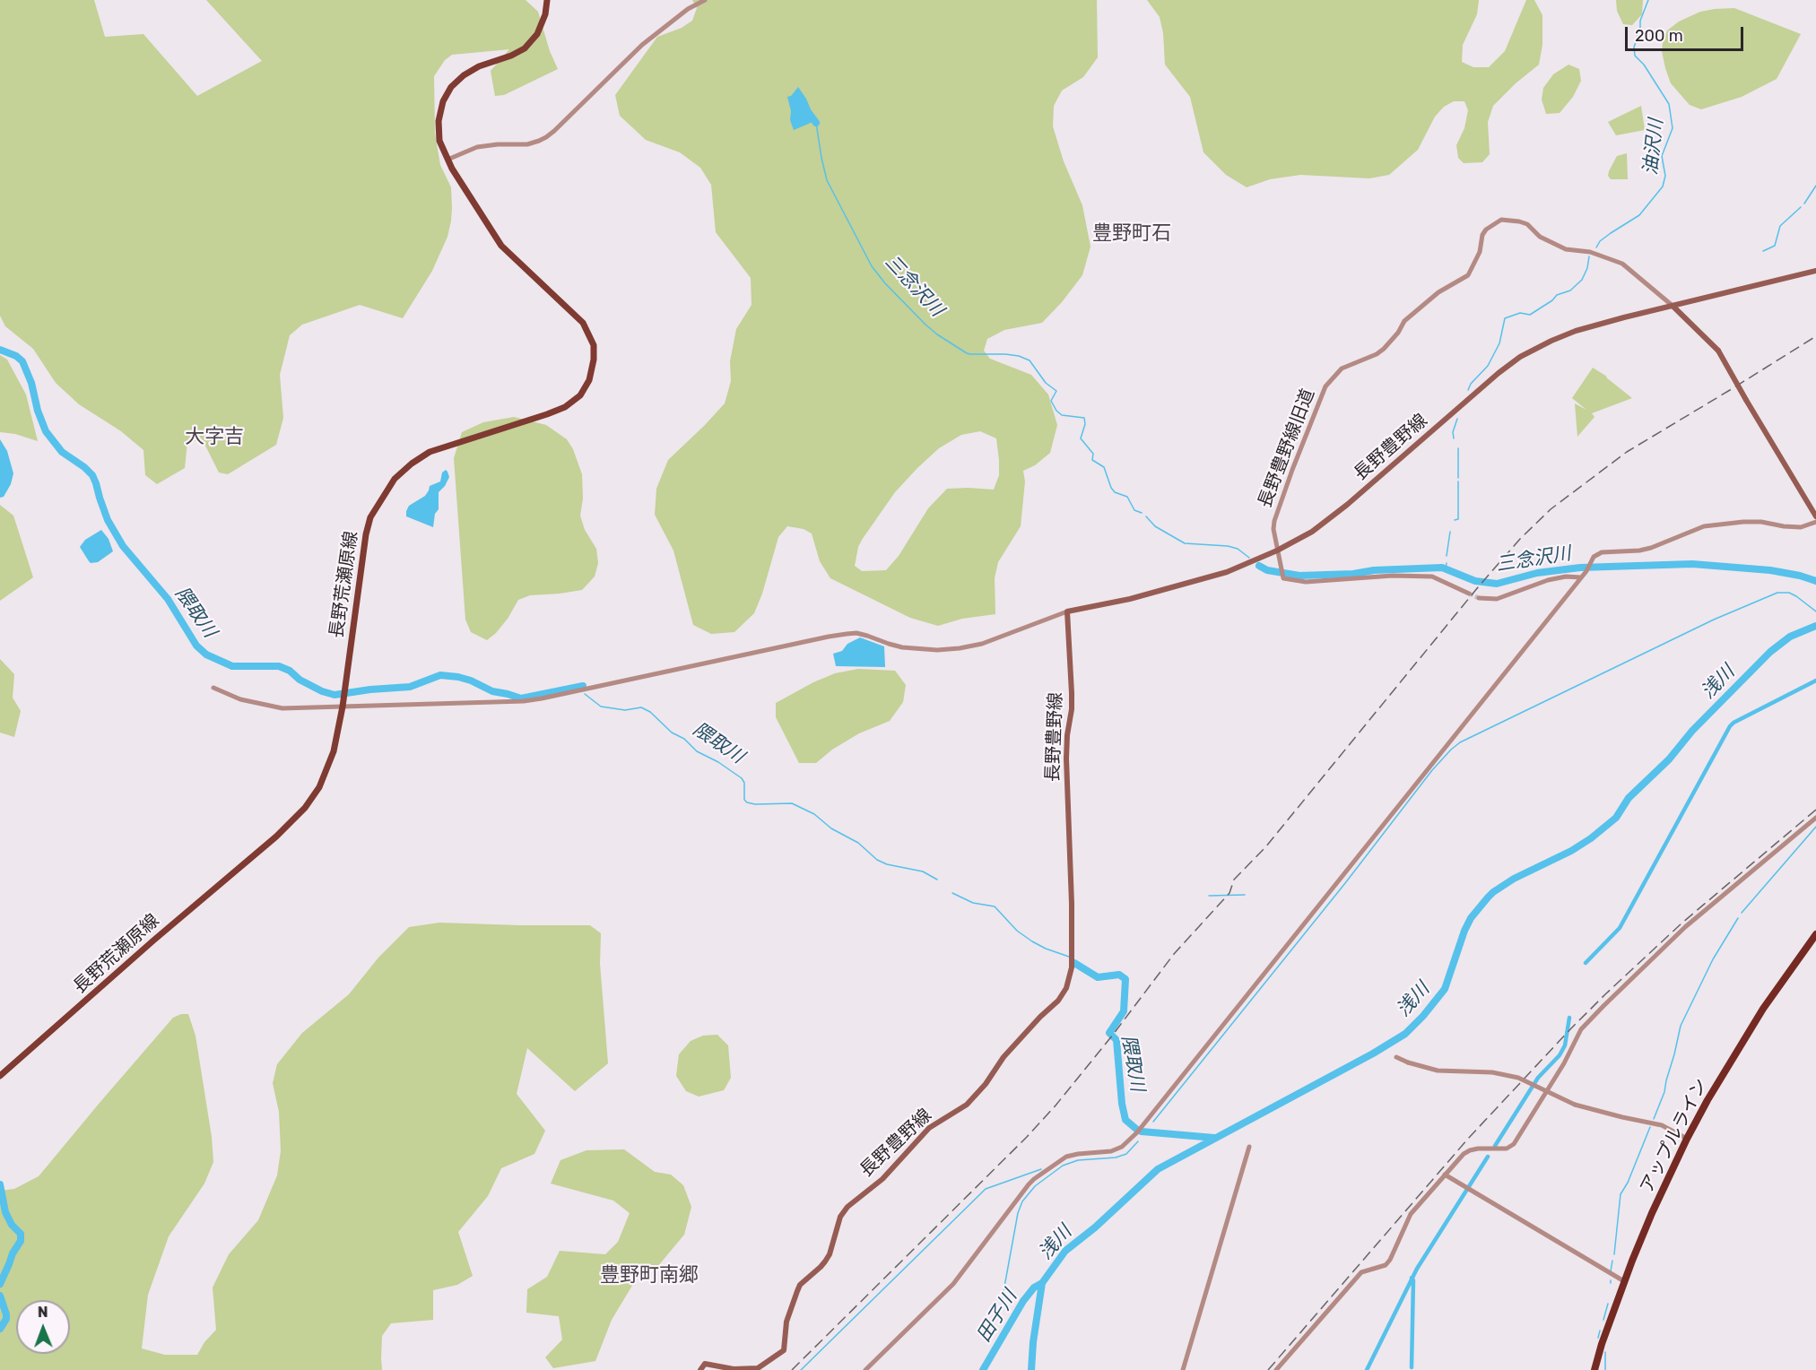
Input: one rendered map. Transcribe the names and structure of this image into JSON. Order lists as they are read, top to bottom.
{
  "streets": {
    "highway": ["アップルライン"],
    "main road": ["長野豊野線", "長野荒瀬原線"],
    "street": ["長野豊野線旧道"]
  },
  "crossings": [
    ["長野豊野線", "長野豊野線旧道"]
  ],
  "districts": ["豊野町石", "大字吉", "豊野町南郷"],
  "water": [
    "油沢川",
    "三念沢川",
    "隈取川",
    "浅川",
    "田子川"
  ],
  "scale_bar": "200 m",
  "north": "top"
}
